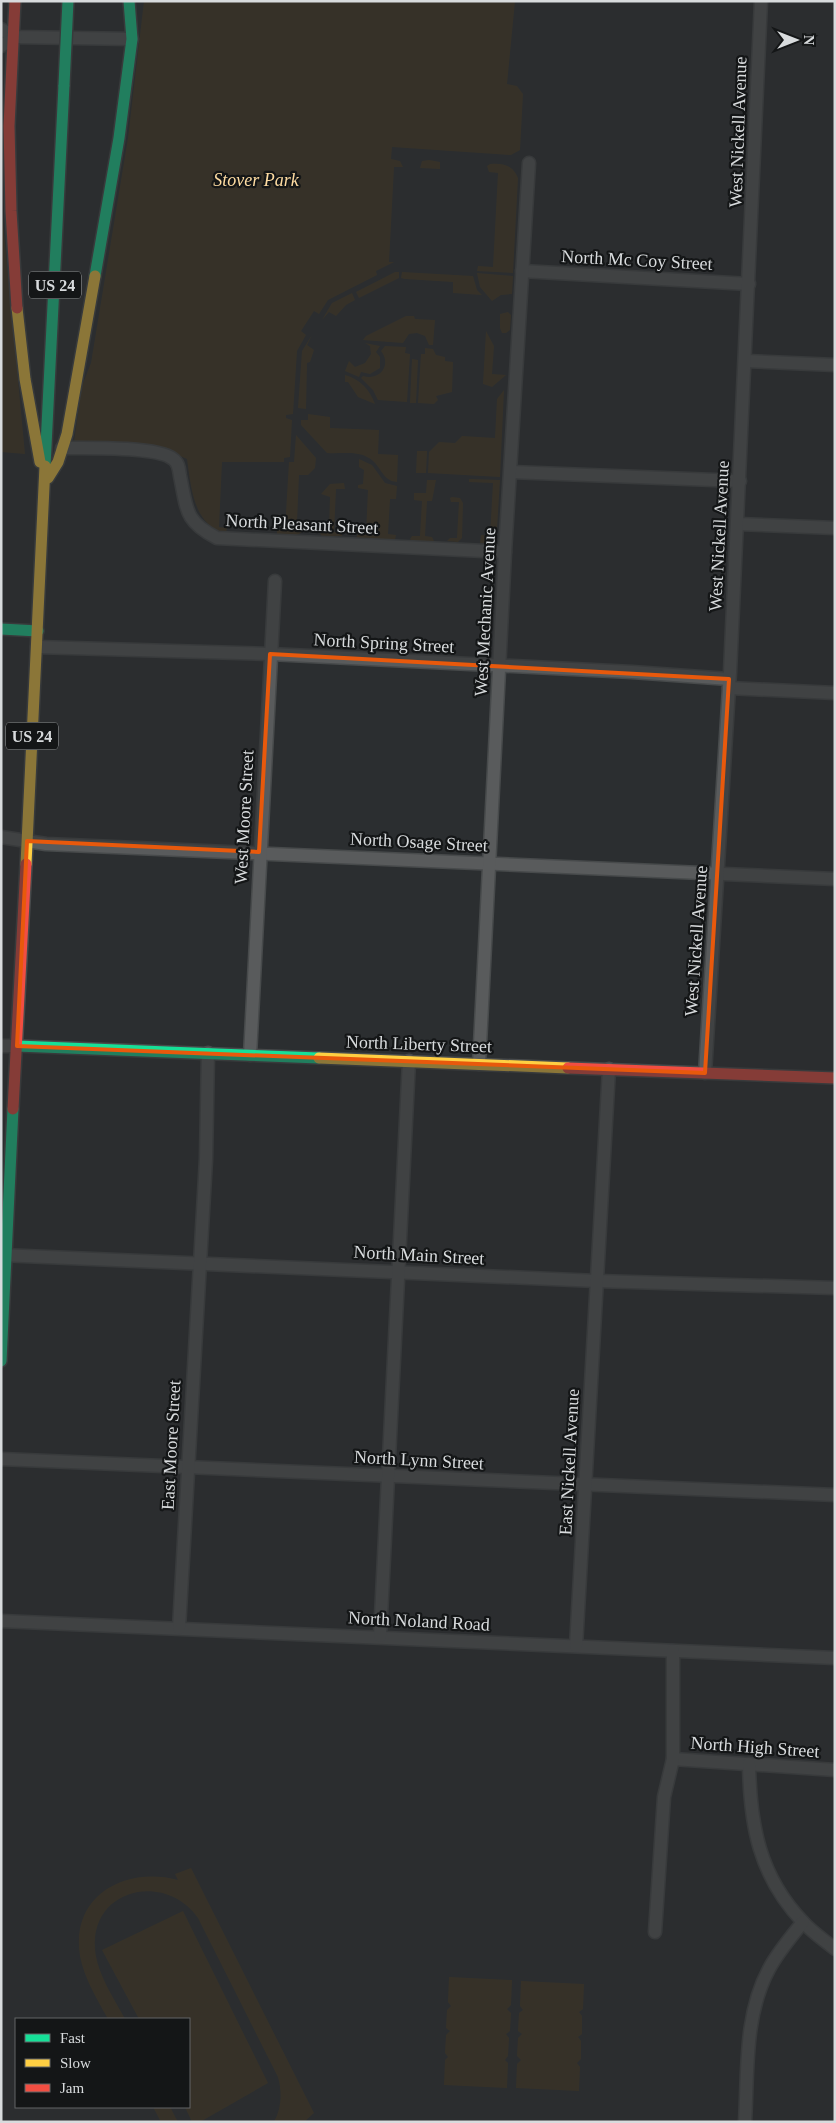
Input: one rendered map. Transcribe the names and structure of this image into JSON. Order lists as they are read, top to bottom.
{
  "streets": {
    "main road": ["US 24", "North Liberty Street"],
    "street": [
      "West Nickell Avenue",
      "North Mc Coy Street",
      "North Pleasant Street",
      "West Mechanic Avenue",
      "North Spring Street",
      "West Moore Street",
      "North Osage Street",
      "North Main Street",
      "East Moore Street",
      "North Lynn Street",
      "East Nickell Avenue",
      "North Noland Road",
      "North High Street"
    ]
  },
  "crossings": [
    ["West Nickell Avenue", "North Mc Coy Street"],
    ["West Nickell Avenue", "North Spring Street"],
    ["West Nickell Avenue", "North Osage Street"],
    ["West Nickell Avenue", "North Liberty Street"],
    ["North Mc Coy Street", "West Mechanic Avenue"],
    ["US 24", "North Spring Street"],
    ["US 24", "North Osage Street"],
    ["US 24", "North Liberty Street"],
    ["US 24", "North Main Street"],
    ["North Pleasant Street", "West Mechanic Avenue"],
    ["West Mechanic Avenue", "North Spring Street"],
    ["West Mechanic Avenue", "North Osage Street"],
    ["West Mechanic Avenue", "North Liberty Street"],
    ["North Spring Street", "West Moore Street"],
    ["West Moore Street", "North Osage Street"],
    ["West Moore Street", "North Liberty Street"],
    ["North Main Street", "East Moore Street"],
    ["North Main Street", "East Nickell Avenue"],
    ["East Moore Street", "North Lynn Street"],
    ["East Moore Street", "North Noland Road"],
    ["North Lynn Street", "East Nickell Avenue"],
    ["East Nickell Avenue", "North Noland Road"]
  ],
  "parks": ["Stover Park"],
  "legend": ["Fast", "Slow", "Jam"],
  "north": "right"
}
